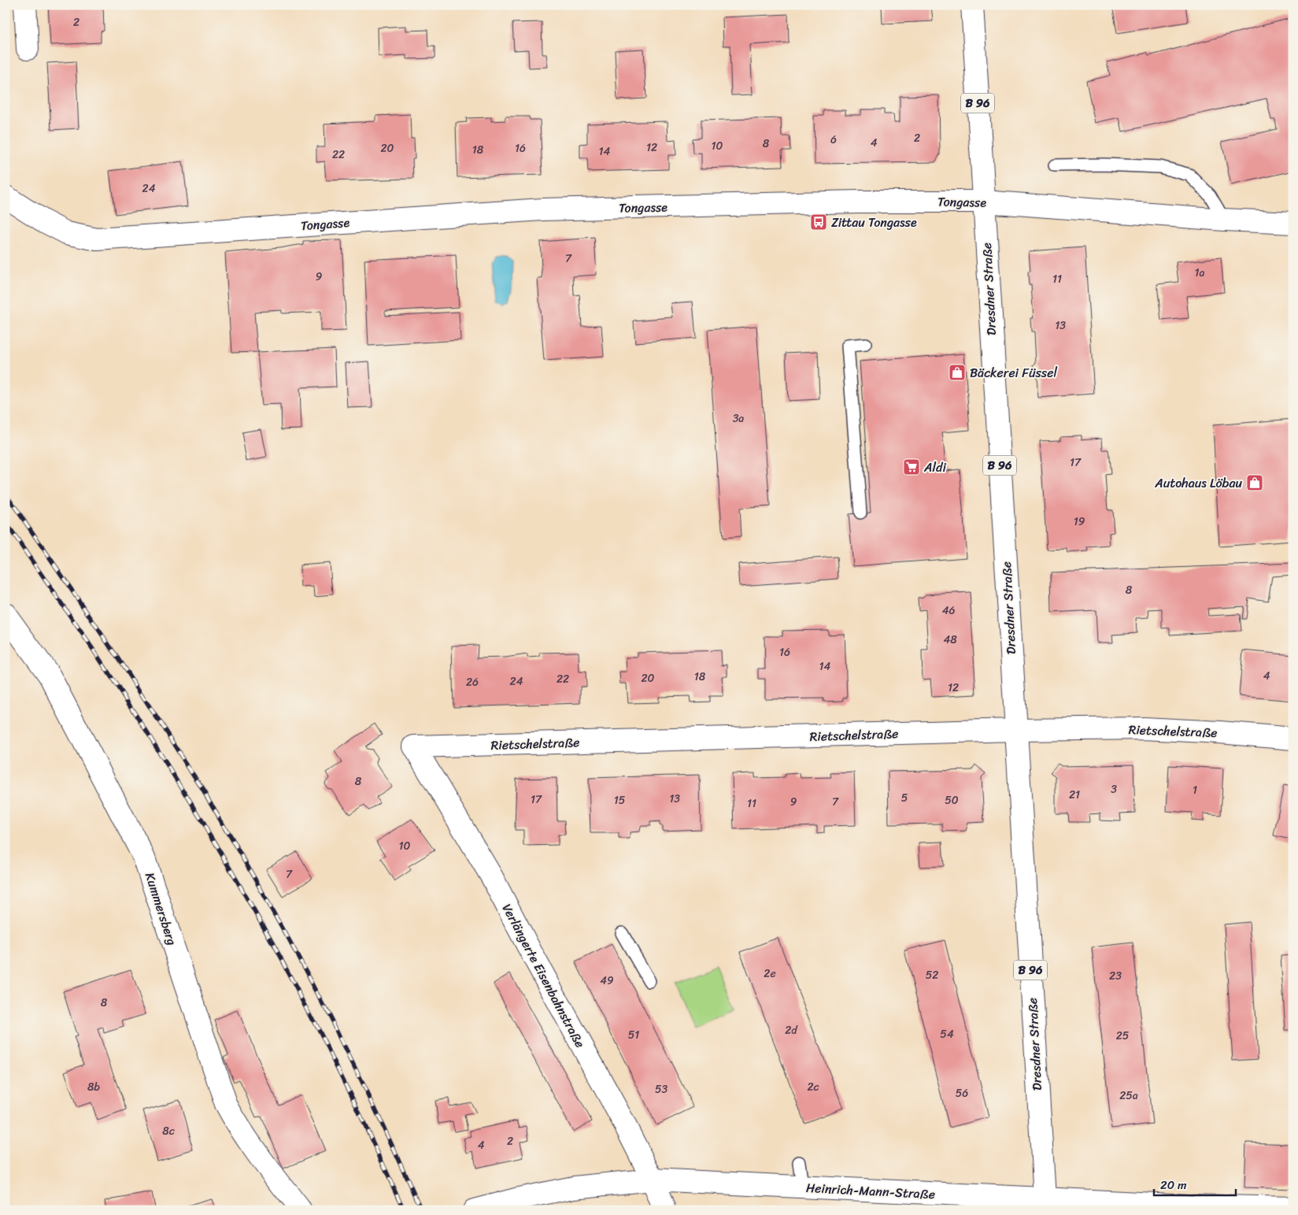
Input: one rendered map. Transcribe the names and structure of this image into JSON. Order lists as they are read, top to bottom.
{
  "streets": {
    "street": [
      "B 96",
      "Tongasse",
      "Dresdner Straße",
      "Rietschelstraße",
      "Kummersberg",
      "Verlängerte Eisenbahnstraße",
      "Heinrich-Mann-Straße"
    ]
  },
  "crossings": [
    ["Tongasse", "Dresdner Straße"],
    ["Dresdner Straße", "Rietschelstraße"],
    ["Dresdner Straße", "Heinrich-Mann-Straße"],
    ["Rietschelstraße", "Verlängerte Eisenbahnstraße"],
    ["Verlängerte Eisenbahnstraße", "Heinrich-Mann-Straße"]
  ],
  "places": {
    "bus stop": ["Zittau Tongasse"],
    "shop": ["Bäckerei Füssel", "Autohaus Löbau"],
    "supermarket": ["Aldi"]
  },
  "house_numbers": [
    "2",
    "2",
    "6",
    "4",
    "8",
    "10",
    "12",
    "20",
    "16",
    "18",
    "14",
    "22",
    "24",
    "7",
    "1a",
    "9",
    "11",
    "13",
    "3a",
    "17",
    "19",
    "8",
    "46",
    "48",
    "16",
    "14",
    "4",
    "18",
    "20",
    "22",
    "24",
    "26",
    "12",
    "8",
    "3",
    "1",
    "21",
    "5",
    "13",
    "17",
    "15",
    "50",
    "9",
    "7",
    "11",
    "10",
    "7",
    "2e",
    "52",
    "23",
    "49",
    "8",
    "2d",
    "54",
    "51",
    "25",
    "8b",
    "2c",
    "53",
    "56",
    "25a",
    "8c",
    "2",
    "4"
  ],
  "scale_bar": "20 m"
}
